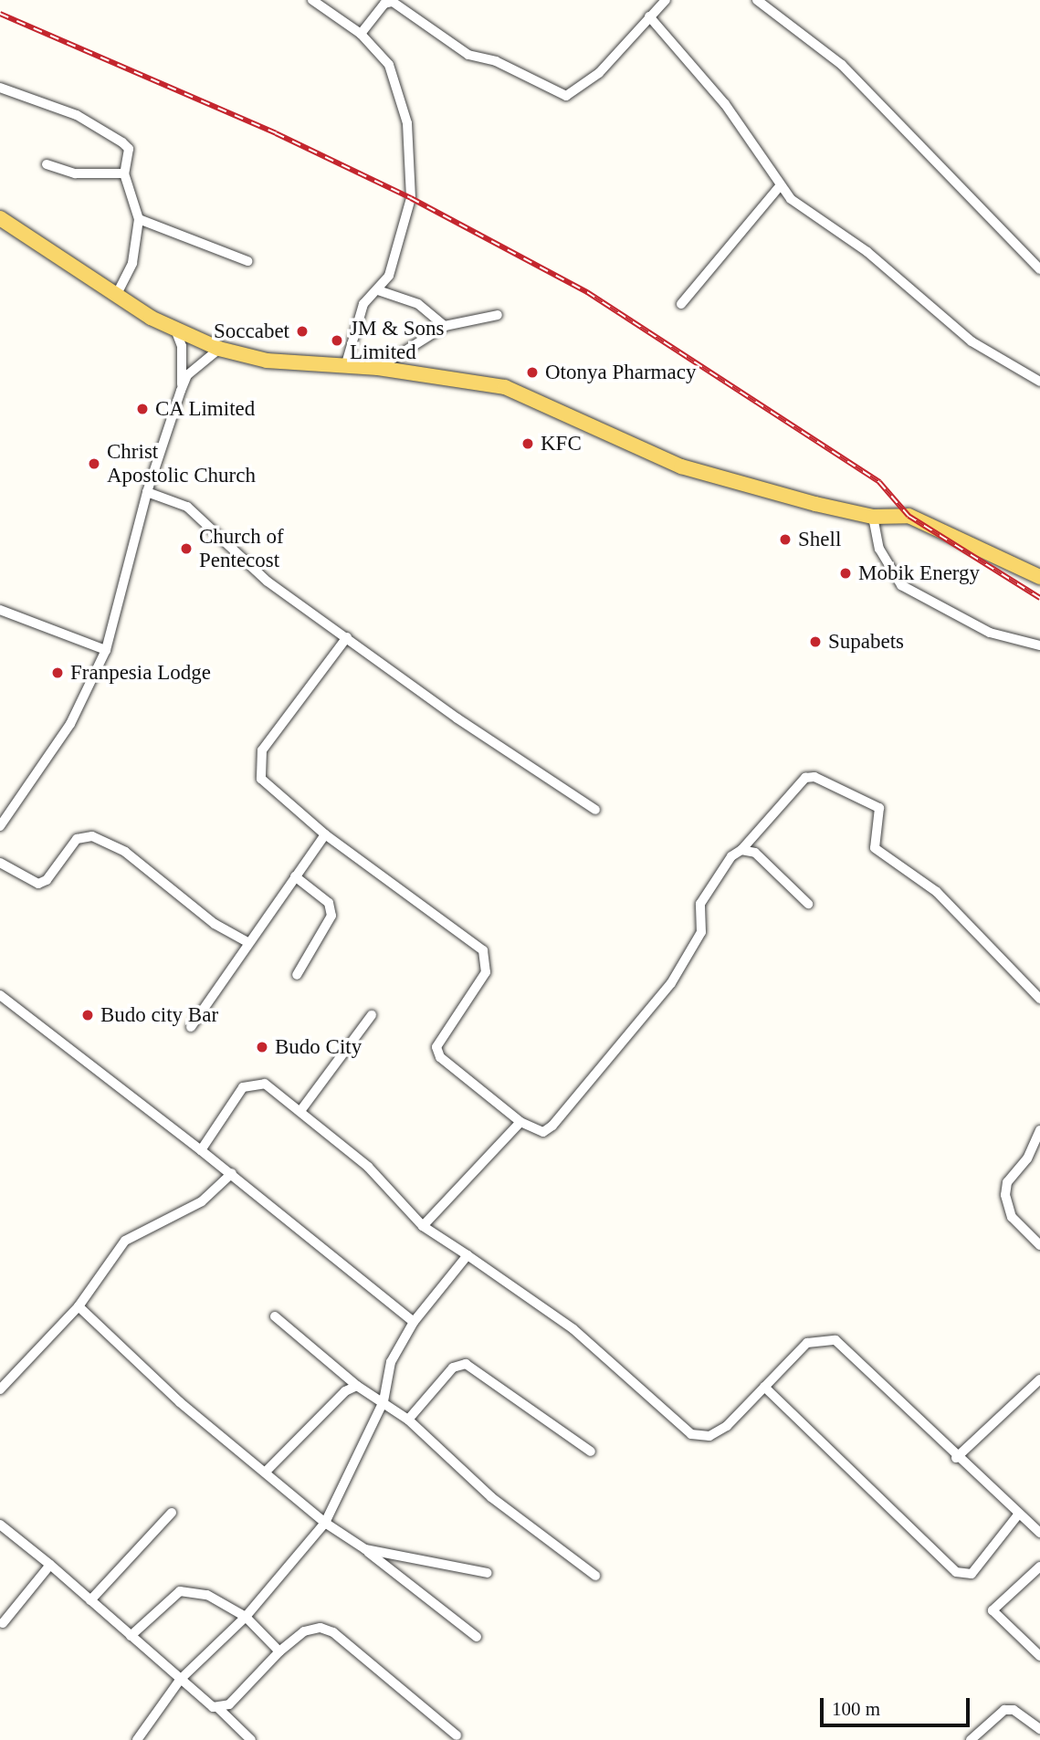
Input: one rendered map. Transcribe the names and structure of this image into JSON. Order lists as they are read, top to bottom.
{
  "places": [
    "Soccabet",
    "JM & Sons Limited",
    "Otonya Pharmacy",
    "CA Limited",
    "KFC",
    "Christ Apostolic Church",
    "Shell",
    "Church of Pentecost",
    "Mobik Energy",
    "Supabets",
    "Franpesia Lodge",
    "Budo city Bar",
    "Budo City"
  ],
  "scale_bar": "100 m"
}
